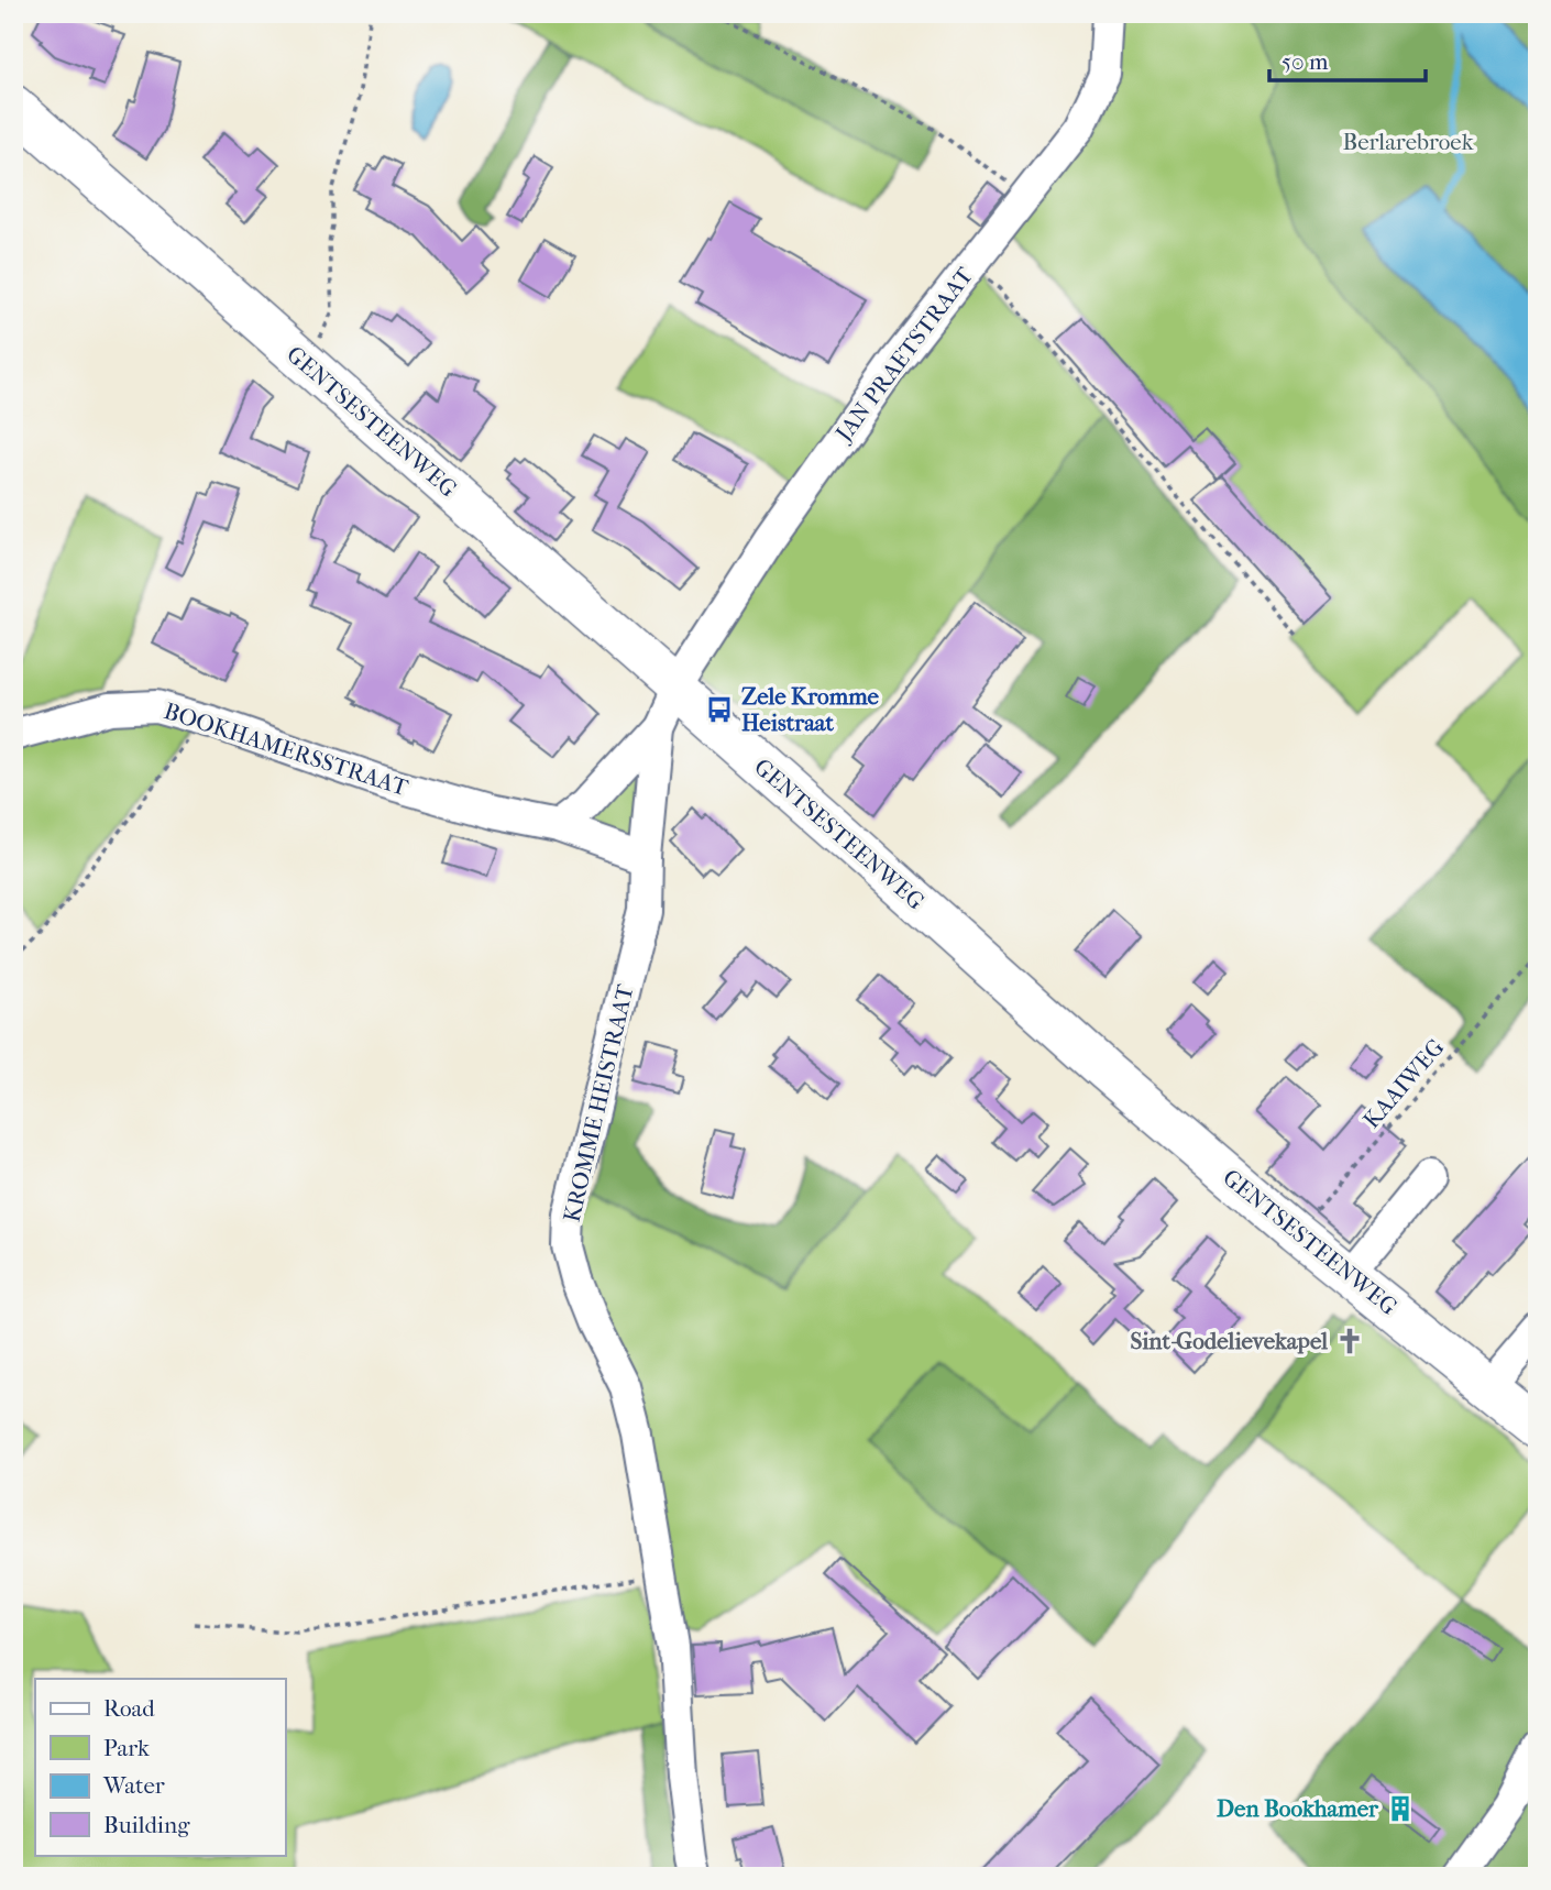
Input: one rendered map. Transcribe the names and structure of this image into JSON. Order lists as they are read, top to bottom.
{
  "streets": {
    "main road": ["GENTSESTEENWEG"],
    "street": ["JAN PRAETSTRAAT", "BOOKHAMERSSTRAAT", "KROMME HEISTRAAT"],
    "path": ["KAAIWEG"]
  },
  "crossings": [
    ["JAN PRAETSTRAAT", "GENTSESTEENWEG"],
    ["JAN PRAETSTRAAT", "KROMME HEISTRAAT"],
    ["GENTSESTEENWEG", "KAAIWEG"],
    ["GENTSESTEENWEG", "KROMME HEISTRAAT"],
    ["BOOKHAMERSSTRAAT", "KROMME HEISTRAAT"]
  ],
  "parks": ["Berlarebroek"],
  "places": {
    "bus stop": ["Zele Kromme Heistraat"],
    "church": ["Sint-Godelievekapel"],
    "building": ["Den Bookhamer"]
  },
  "legend": [
    "Road",
    "Park",
    "Water",
    "Building"
  ],
  "scale_bar": "50 m"
}
